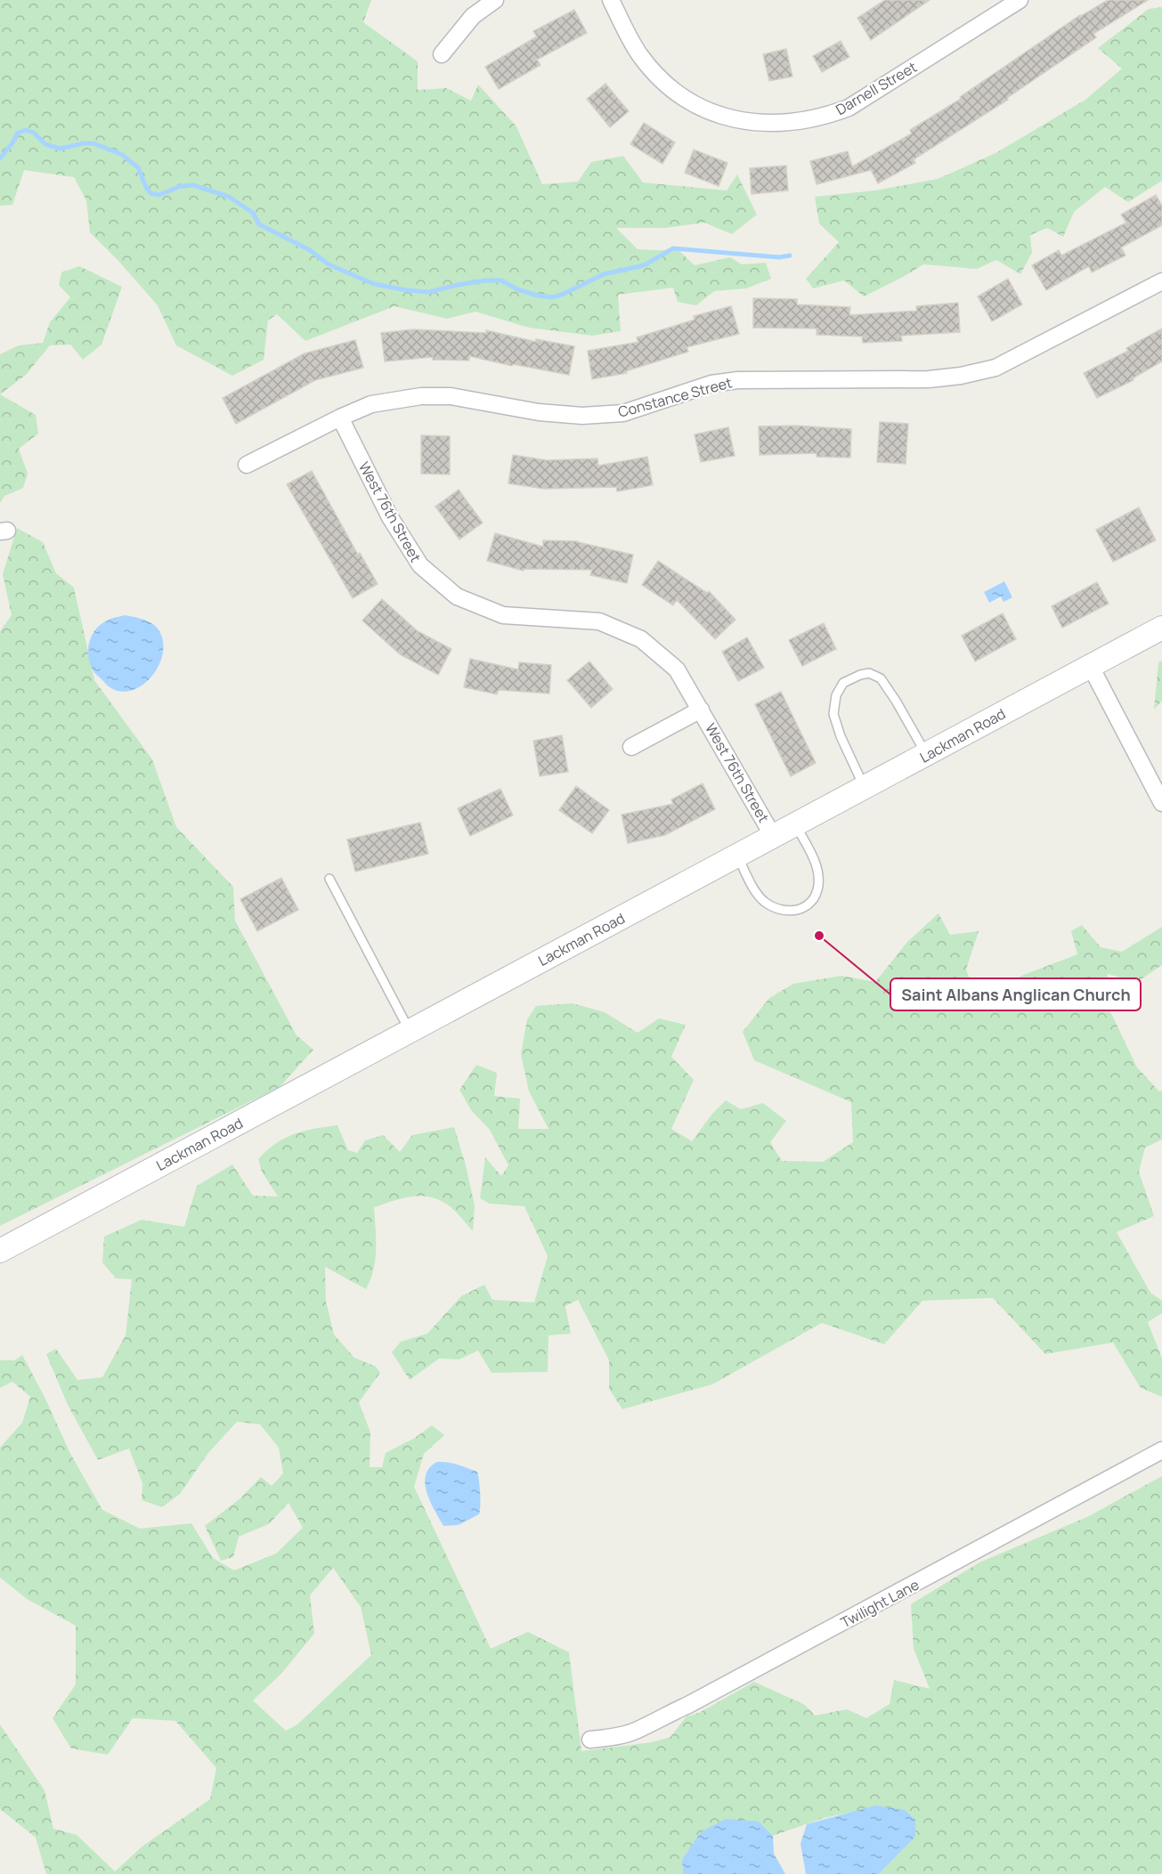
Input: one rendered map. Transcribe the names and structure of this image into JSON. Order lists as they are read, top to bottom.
{
  "streets": {
    "main road": ["Lackman Road"],
    "street": [
      "Darnell Street",
      "Constance Street",
      "West 76th Street",
      "Twilight Lane"
    ]
  },
  "crossings": [
    ["Constance Street", "West 76th Street"],
    ["West 76th Street", "Lackman Road"]
  ],
  "places": ["Saint Albans Anglican Church"]
}
